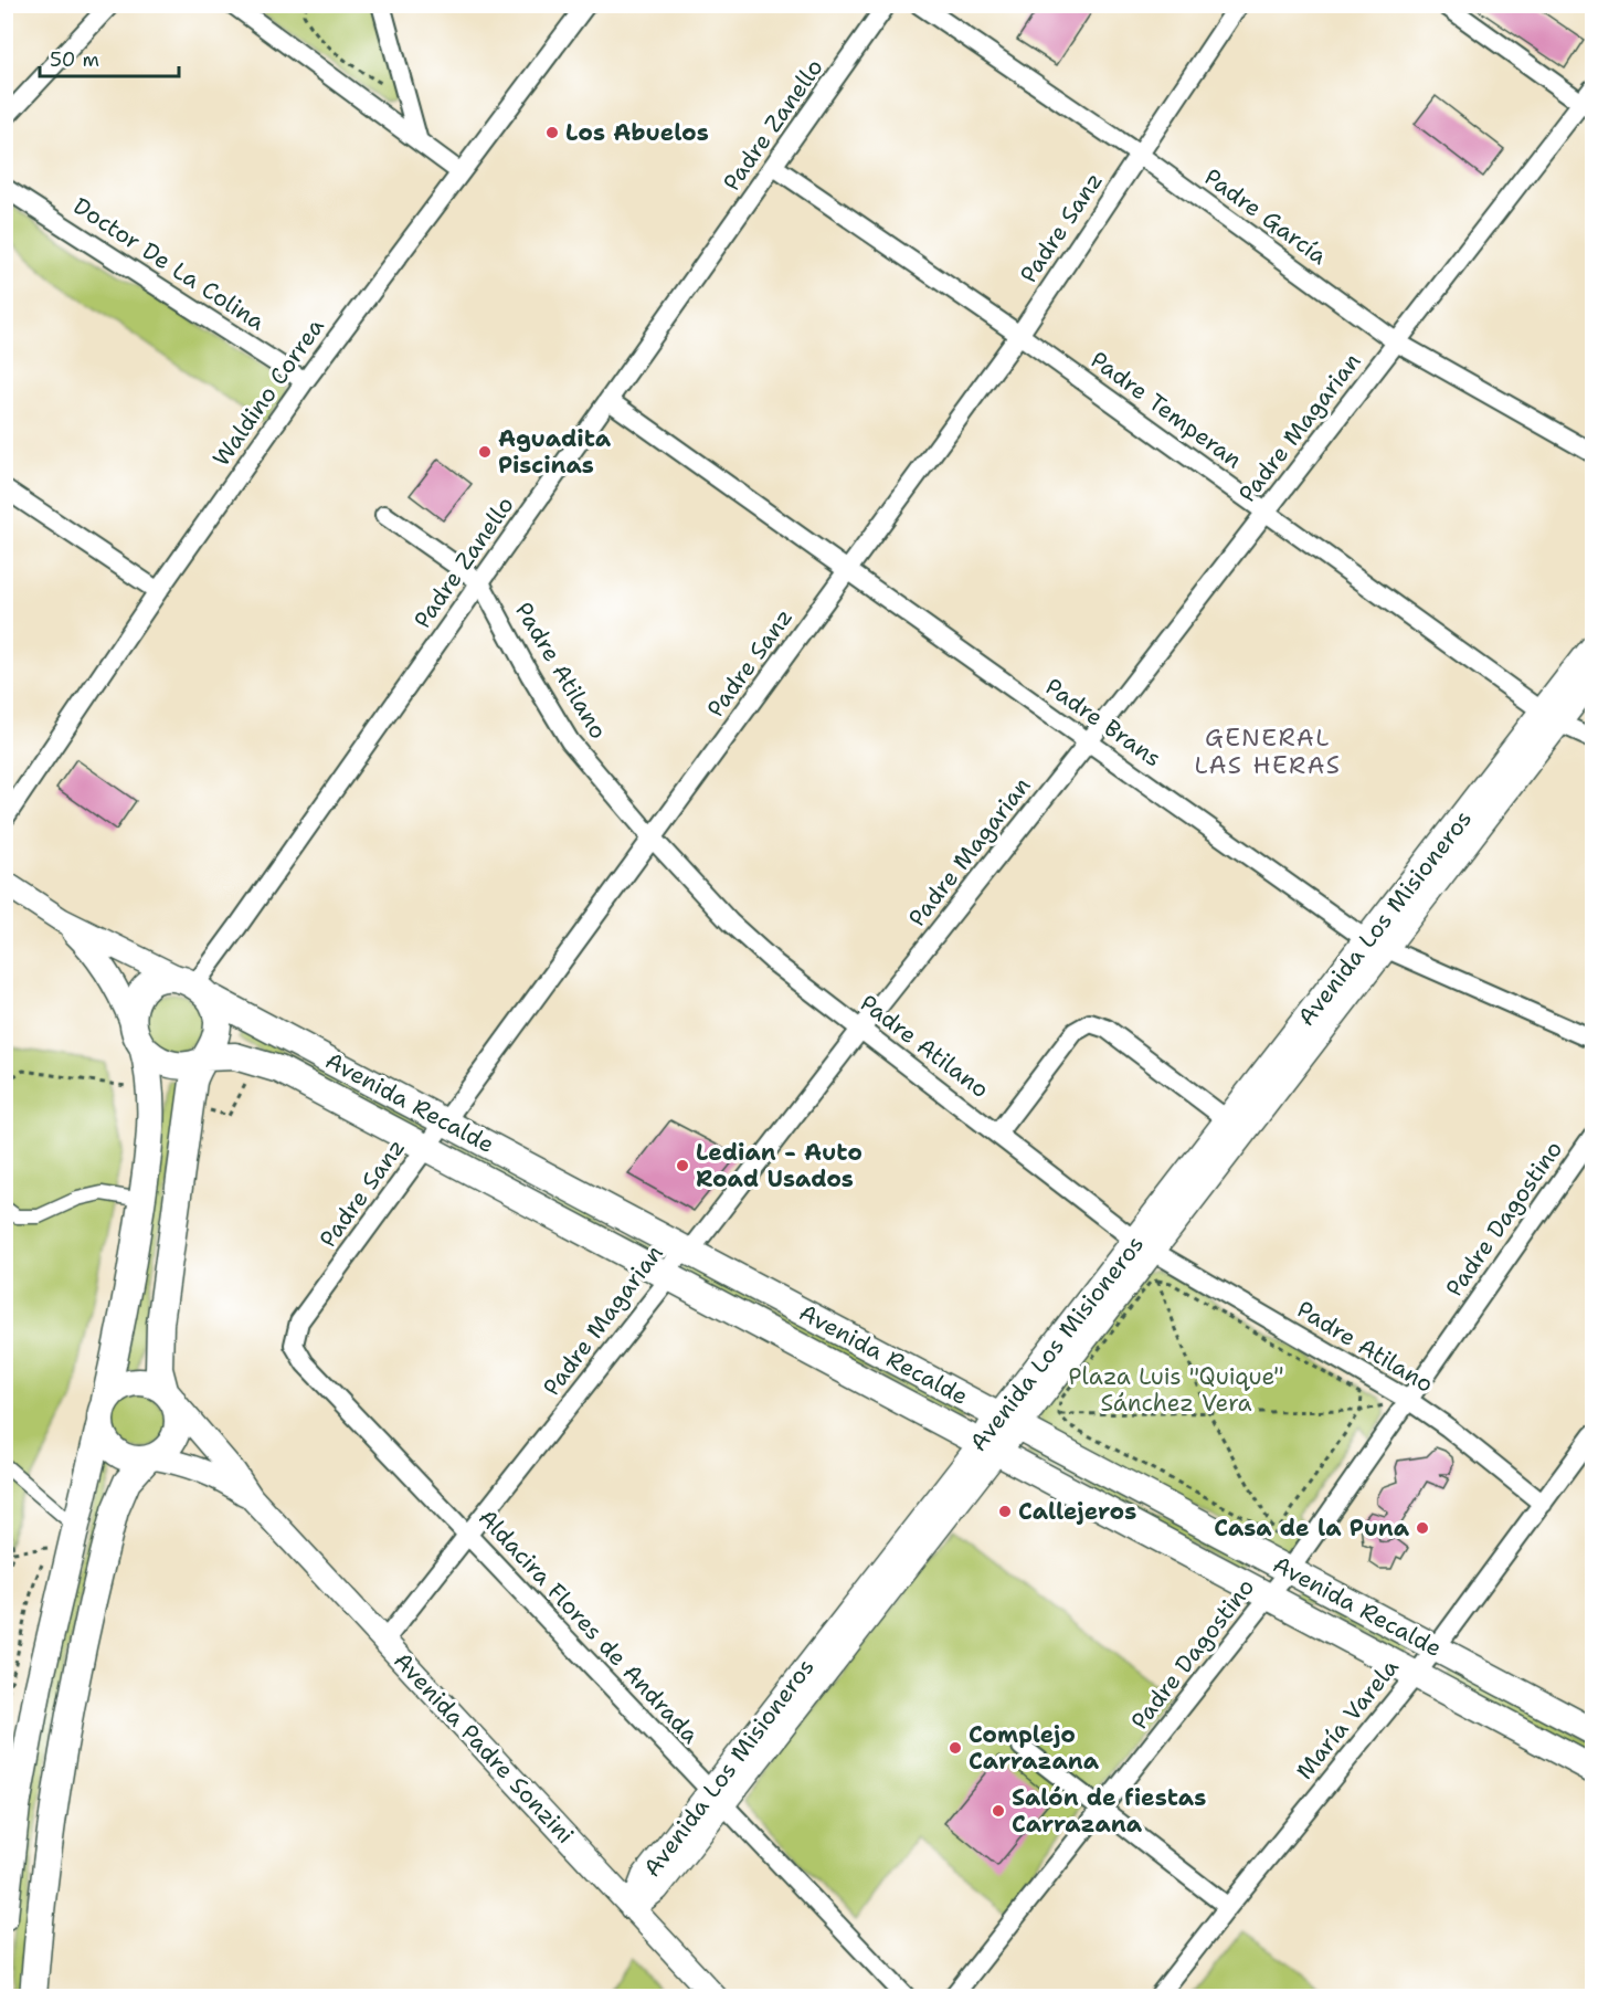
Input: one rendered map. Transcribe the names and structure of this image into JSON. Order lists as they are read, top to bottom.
{
  "streets": {
    "main road": ["Avenida Los Misioneros", "Avenida Recalde"],
    "street": [
      "Padre Zanello",
      "Padre García",
      "Padre Sanz",
      "Doctor De La Colina",
      "Waldino Correa",
      "Padre Temperan",
      "Padre Magarian",
      "Padre Atilano",
      "Padre Brans",
      "Padre Dagostino",
      "Aldacira Flores de Andrada",
      "María Varela",
      "Avenida Padre Sonzini"
    ]
  },
  "crossings": [
    ["Padre Zanello", "Padre Temperan"],
    ["Padre Zanello", "Padre Atilano"],
    ["Padre Zanello", "Padre Brans"],
    ["Padre Zanello", "Avenida Recalde"],
    ["Padre García", "Padre Sanz"],
    ["Padre García", "Padre Magarian"],
    ["Padre Sanz", "Padre Temperan"],
    ["Padre Sanz", "Padre Atilano"],
    ["Padre Sanz", "Padre Brans"],
    ["Padre Sanz", "Avenida Recalde"],
    ["Padre Sanz", "Aldacira Flores de Andrada"],
    ["Doctor De La Colina", "Waldino Correa"],
    ["Padre Temperan", "Padre Magarian"],
    ["Padre Temperan", "Avenida Los Misioneros"],
    ["Padre Magarian", "Padre Atilano"],
    ["Padre Magarian", "Padre Brans"],
    ["Padre Magarian", "Avenida Recalde"],
    ["Padre Magarian", "Aldacira Flores de Andrada"],
    ["Padre Magarian", "Avenida Padre Sonzini"],
    ["Padre Atilano", "Avenida Los Misioneros"],
    ["Padre Atilano", "Padre Dagostino"],
    ["Padre Atilano", "María Varela"],
    ["Padre Brans", "Avenida Los Misioneros"],
    ["Avenida Los Misioneros", "Avenida Recalde"],
    ["Avenida Los Misioneros", "Aldacira Flores de Andrada"],
    ["Avenida Los Misioneros", "Avenida Padre Sonzini"],
    ["Avenida Recalde", "Padre Dagostino"],
    ["Avenida Recalde", "María Varela"]
  ],
  "districts": ["GENERAL LAS HERAS"],
  "parks": ["Plaza Luis \"Quique\" Sánchez Vera"],
  "places": [
    "Los Abuelos",
    "Aguadita Piscinas",
    "Ledian - Auto Road Usados",
    "Callejeros",
    "Casa de la Puna",
    "Complejo Carrazana",
    "Salón de fiestas Carrazana"
  ],
  "scale_bar": "50 m"
}
